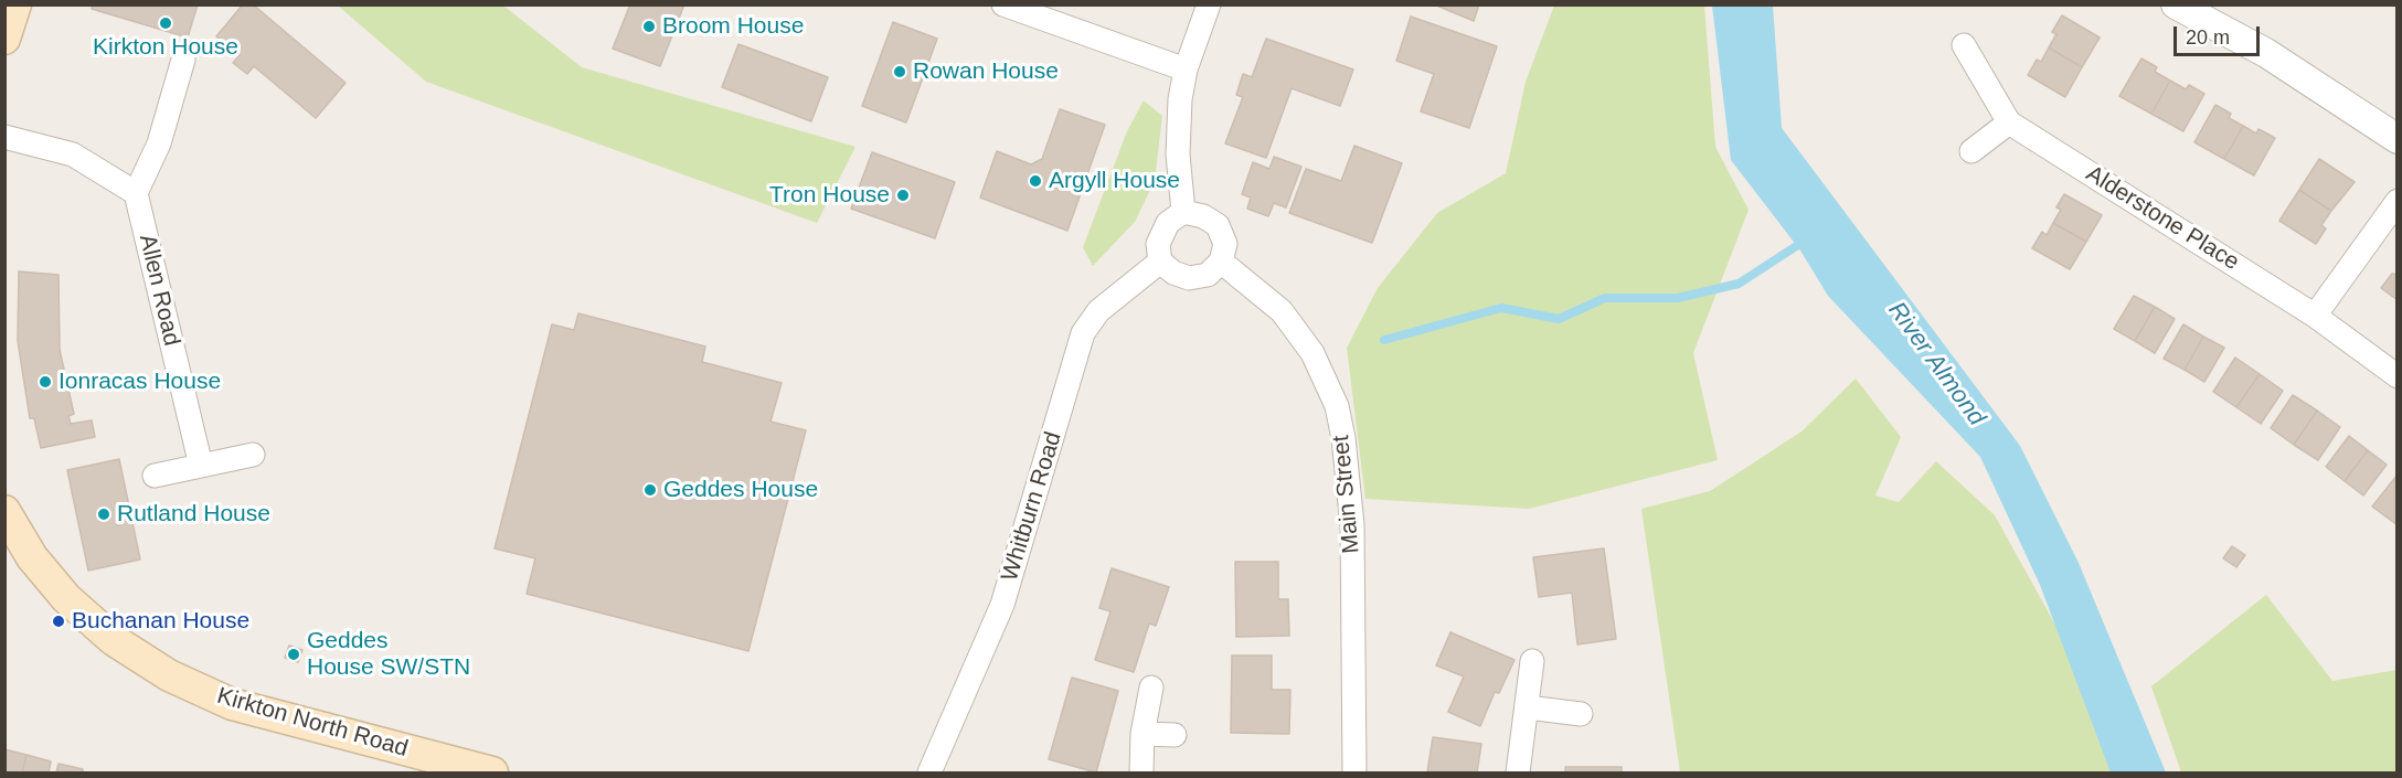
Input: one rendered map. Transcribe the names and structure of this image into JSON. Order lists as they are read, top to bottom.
{
  "streets": {
    "main road": ["Kirkton North Road"],
    "street": [
      "Alderstone Place",
      "Allen Road",
      "Main Street",
      "Whitburn Road"
    ]
  },
  "crossings": [
    ["Main Street", "Whitburn Road"]
  ],
  "water": ["River Almond"],
  "places": [
    "Kirkton House",
    "Broom House",
    "Rowan House",
    "Argyll House",
    "Tron House",
    "Ionracas House",
    "Geddes House",
    "Rutland House",
    "Buchanan House",
    "Geddes House SW/STN"
  ],
  "scale_bar": "20 m"
}
